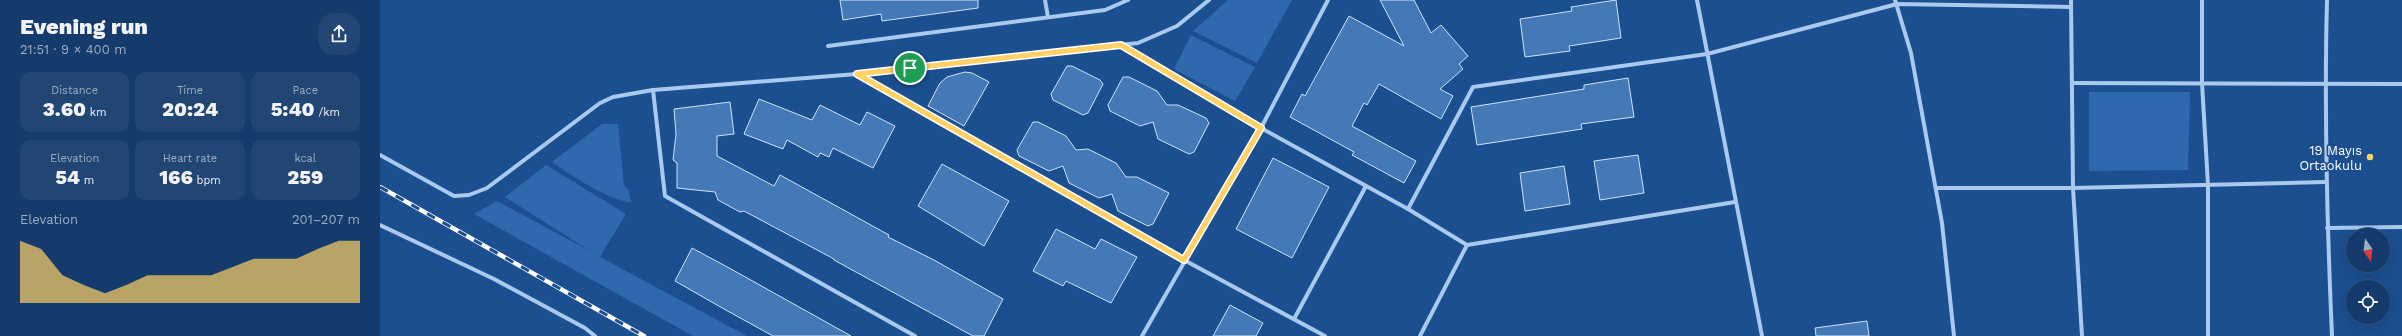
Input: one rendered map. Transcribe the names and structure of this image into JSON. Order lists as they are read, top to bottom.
{
  "places": ["19 Mayıs Ortaokulu"],
  "north": "bottom",
  "page": {
    "heading": ["Evening run", "21:51 · 9 × 400 m"],
    "stats": [
      ["Distance", "3.60 km"],
      ["Time", "20:24"],
      ["Pace", "5:40 /km"],
      ["Elevation", "54 m"],
      ["Heart rate", "166 bpm"],
      ["kcal", "259"]
    ],
    "chart": ["Elevation", "201–207 m"]
  }
}
